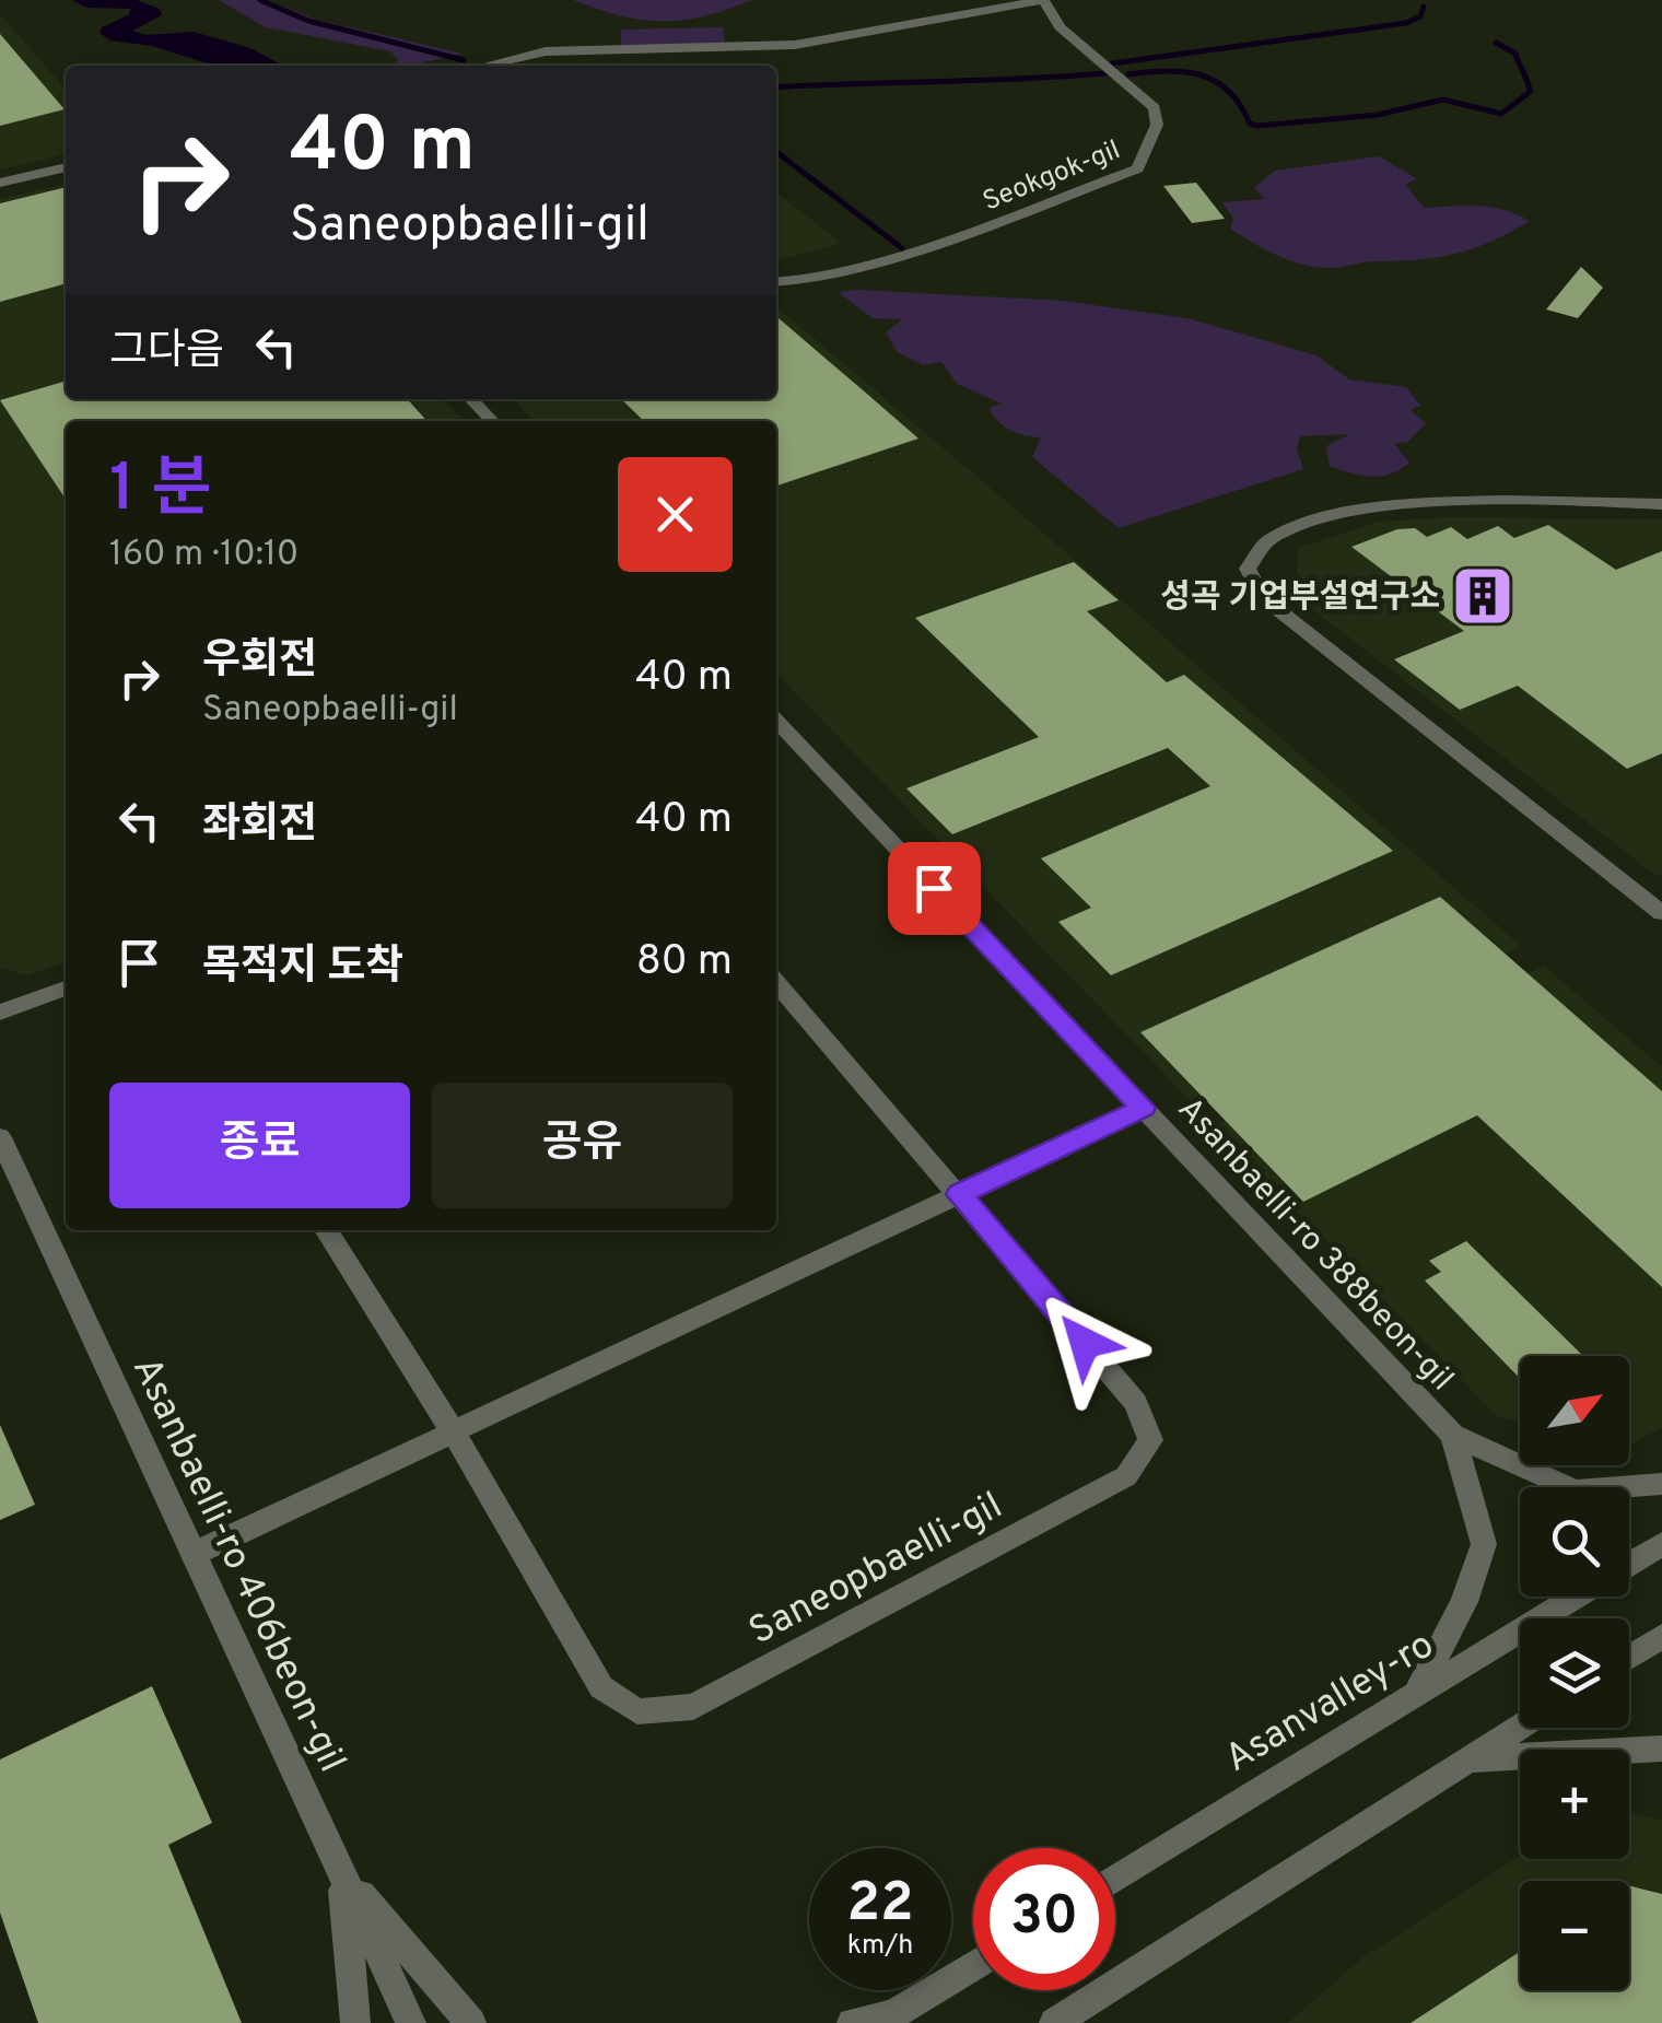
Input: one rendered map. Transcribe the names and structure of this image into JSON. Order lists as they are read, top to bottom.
{
  "streets": {
    "street": [
      "Seokgok-gil",
      "Asanbaelli-ro 388beon-gil",
      "Asanbaelli-ro 406beon-gil",
      "Saneopbaelli-gil",
      "Asanvalley-ro"
    ]
  },
  "places": {
    "building": ["성곡 기업부설연구소"]
  },
  "north": "top right",
  "page": {
    "turn": ["40 m", "Saneopbaelli-gil"],
    "then": "그다음",
    "heading": ["1 분", "160 m · 10:10"],
    "list": [
      {
        "name": "우회전",
        "note": "Saneopbaelli-gil",
        "value": "40 m"
      },
      {
        "name": "좌회전",
        "value": "40 m"
      },
      {
        "name": "목적지 도착",
        "value": "80 m"
      }
    ],
    "buttons": ["종료", "공유"],
    "map_buttons": ["+", "−"],
    "speed": "22 km/h",
    "limit": "30"
  }
}
